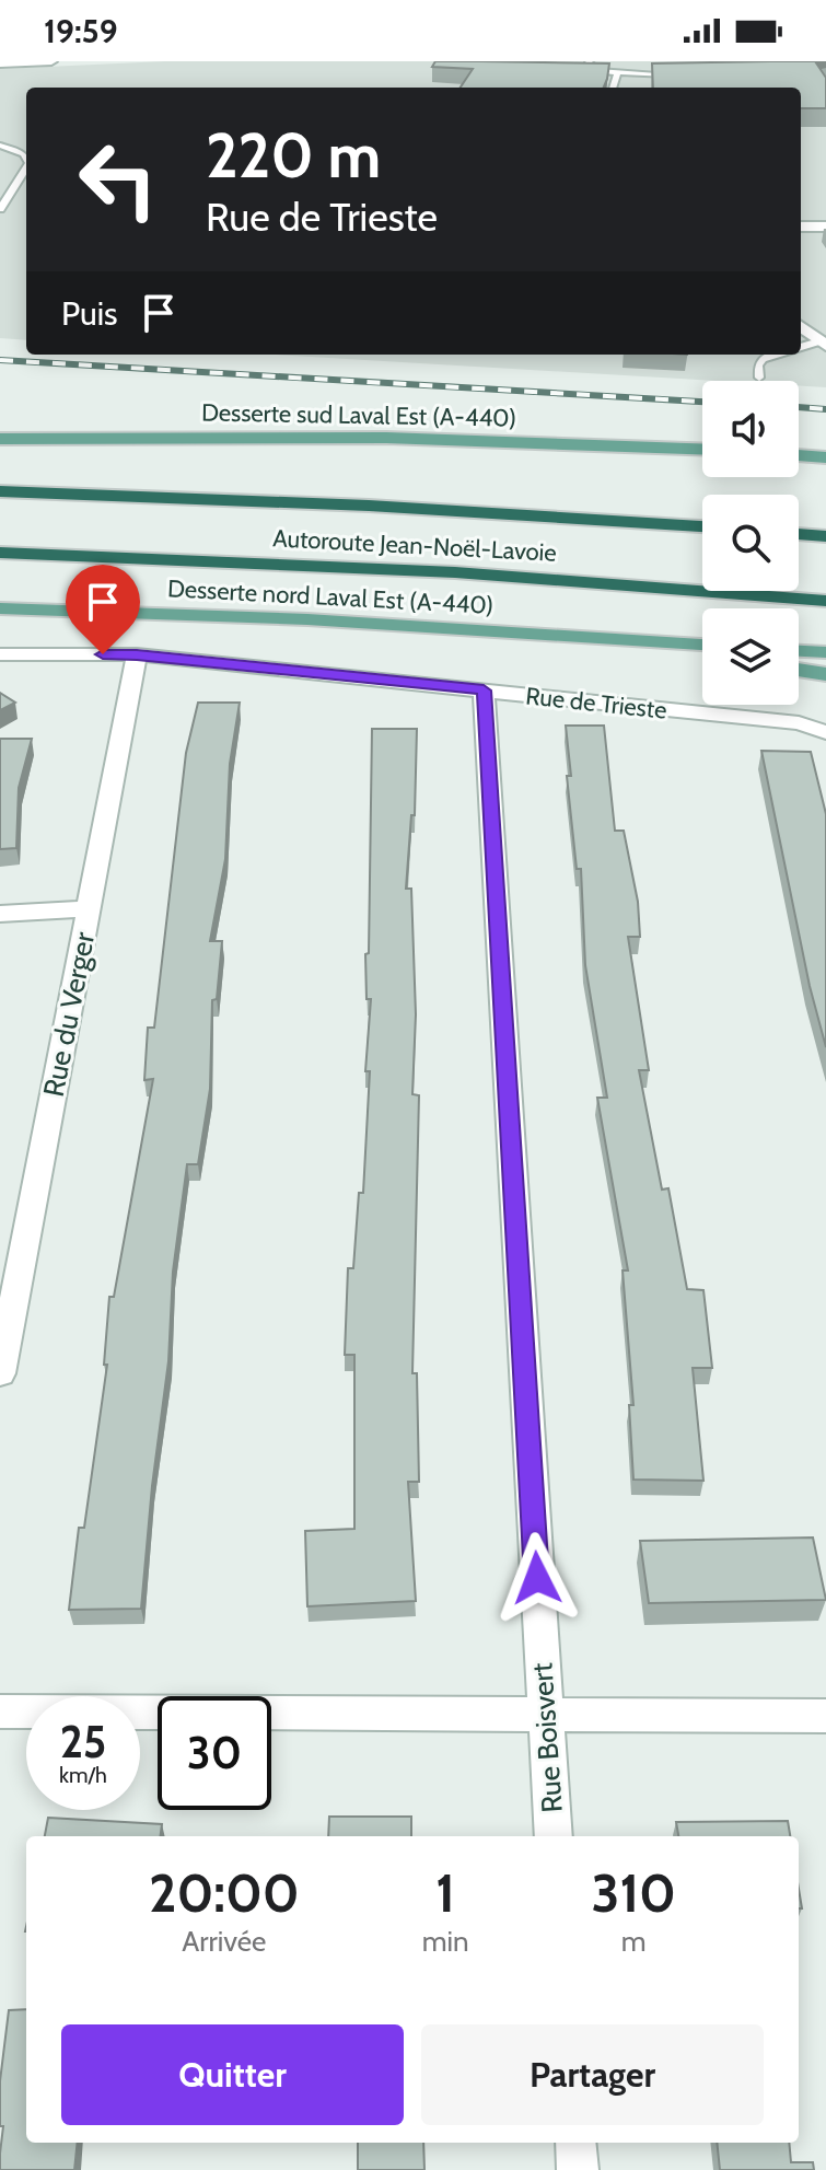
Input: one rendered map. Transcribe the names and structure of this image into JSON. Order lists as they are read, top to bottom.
{
  "streets": {
    "highway": ["Autoroute Jean-Noël-Lavoie"],
    "main road": ["Desserte sud Laval Est (A-440)", "Desserte nord Laval Est (A-440)"],
    "street": ["Rue de Trieste", "Rue du Verger", "Rue Boisvert"]
  },
  "crossings": [
    ["Rue de Trieste", "Rue du Verger"],
    ["Rue de Trieste", "Rue Boisvert"]
  ],
  "page": {
    "status": "19:59",
    "turn": ["220 m", "Rue de Trieste"],
    "then": "Puis",
    "speed": "25 km/h",
    "limit": "30",
    "eta": [
      "20:00",
      "Arrivée",
      "1",
      "min",
      "310",
      "m"
    ],
    "buttons": ["Quitter", "Partager"]
  }
}
